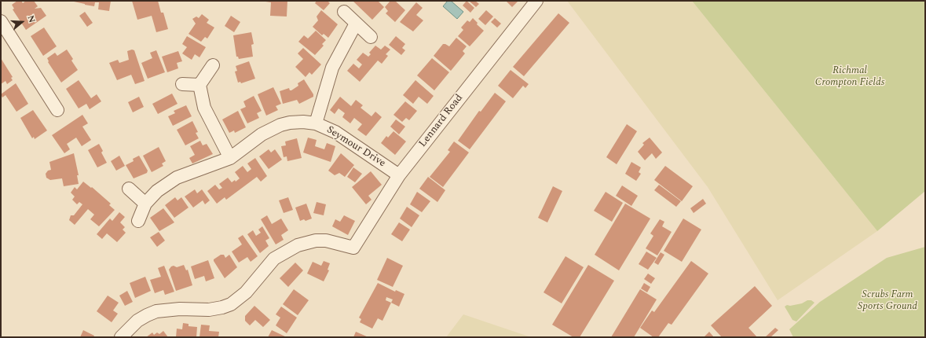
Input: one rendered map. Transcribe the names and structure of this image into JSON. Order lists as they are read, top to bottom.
{
  "streets": {
    "street": ["Lennard Road", "Seymour Drive"]
  },
  "crossings": [
    ["Lennard Road", "Seymour Drive"]
  ],
  "parks": ["Richmal Crompton Fields", "Scrubs Farm Sports Ground"],
  "north": "right"
}
